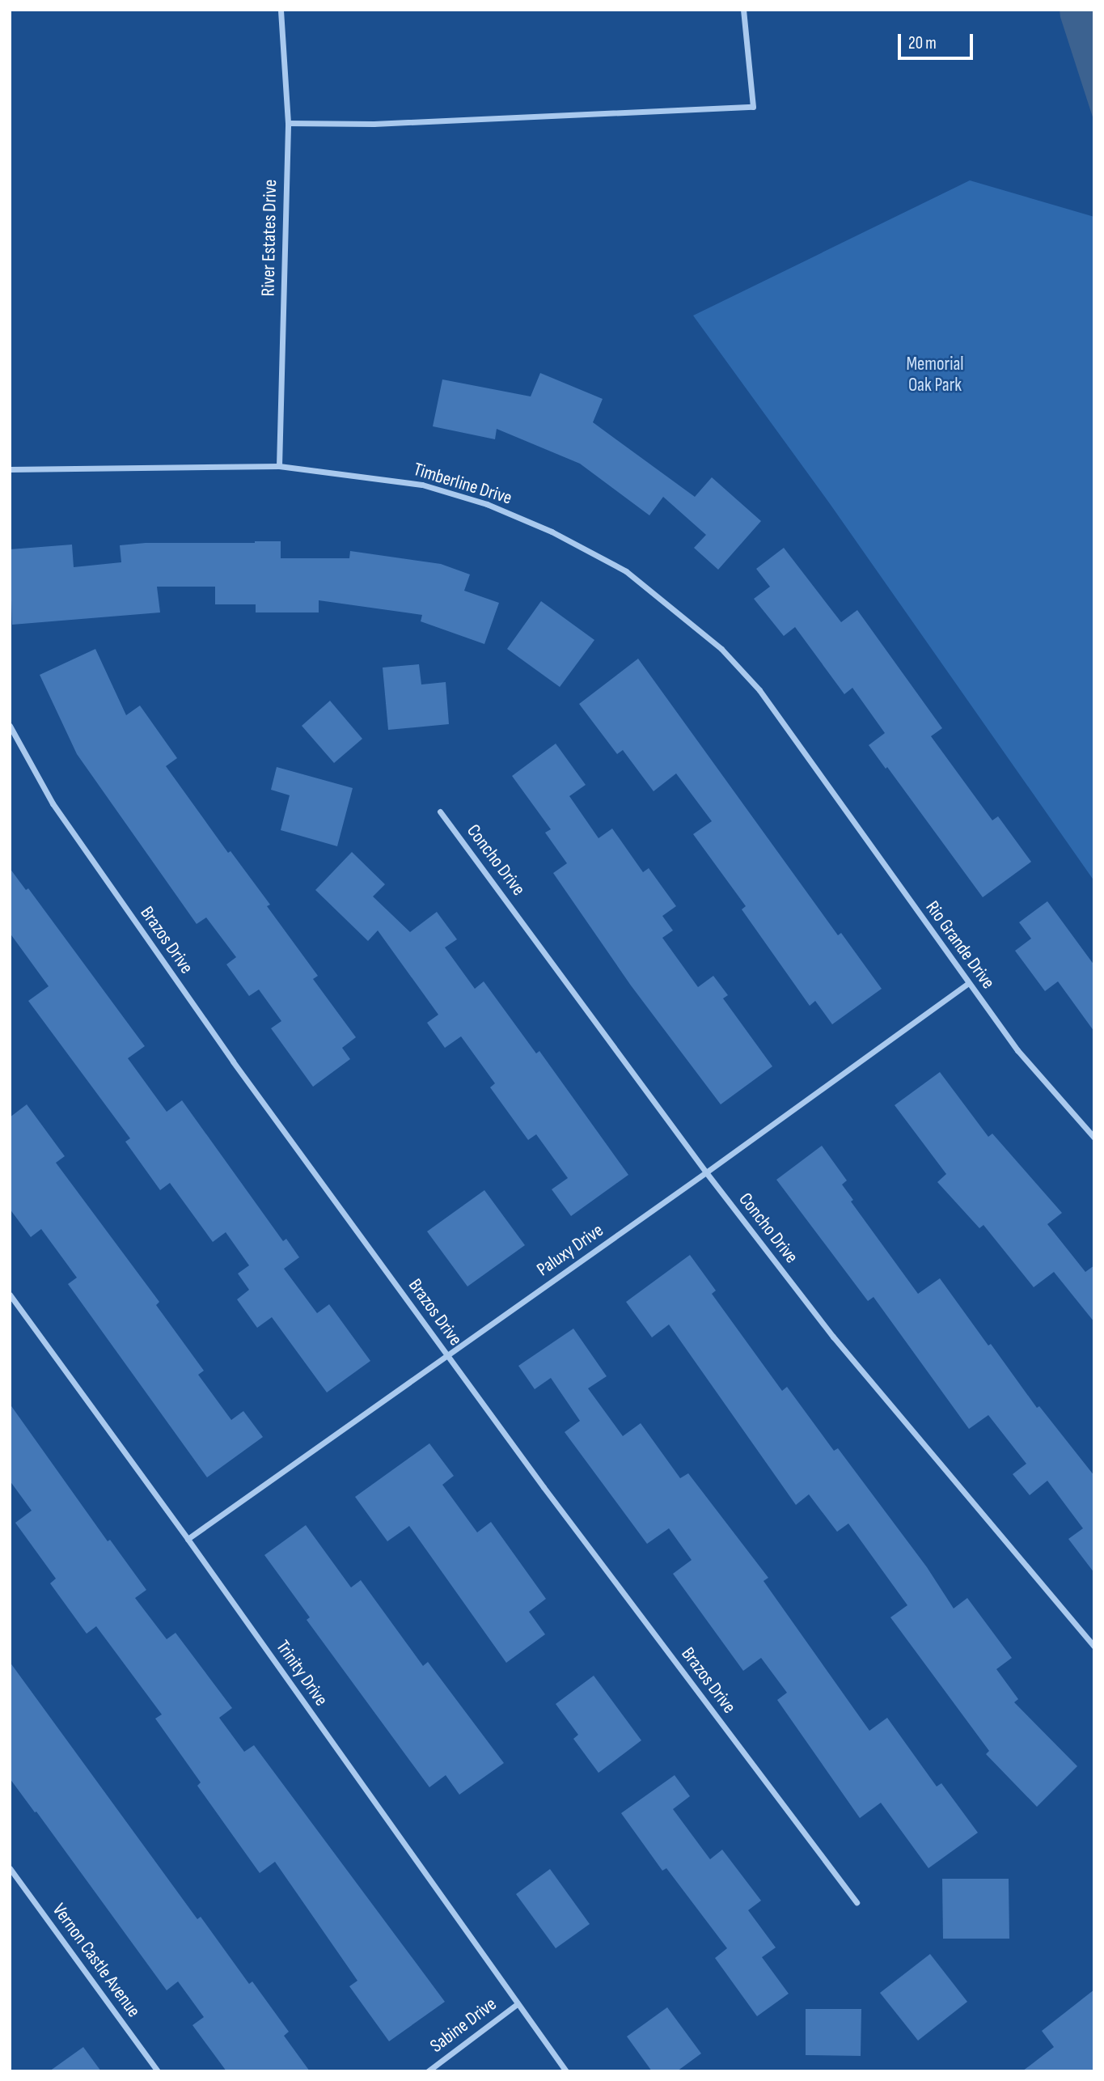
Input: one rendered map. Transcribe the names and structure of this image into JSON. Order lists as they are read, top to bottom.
{
  "streets": {
    "street": [
      "River Estates Drive",
      "Timberline Drive",
      "Concho Drive",
      "Brazos Drive",
      "Rio Grande Drive",
      "Paluxy Drive",
      "Trinity Drive",
      "Vernon Castle Avenue",
      "Sabine Drive"
    ]
  },
  "crossings": [
    ["River Estates Drive", "Timberline Drive"],
    ["Timberline Drive", "Rio Grande Drive"],
    ["Concho Drive", "Paluxy Drive"],
    ["Brazos Drive", "Paluxy Drive"],
    ["Rio Grande Drive", "Paluxy Drive"],
    ["Paluxy Drive", "Trinity Drive"],
    ["Trinity Drive", "Sabine Drive"]
  ],
  "parks": ["Memorial Oak Park"],
  "scale_bar": "20 m"
}
